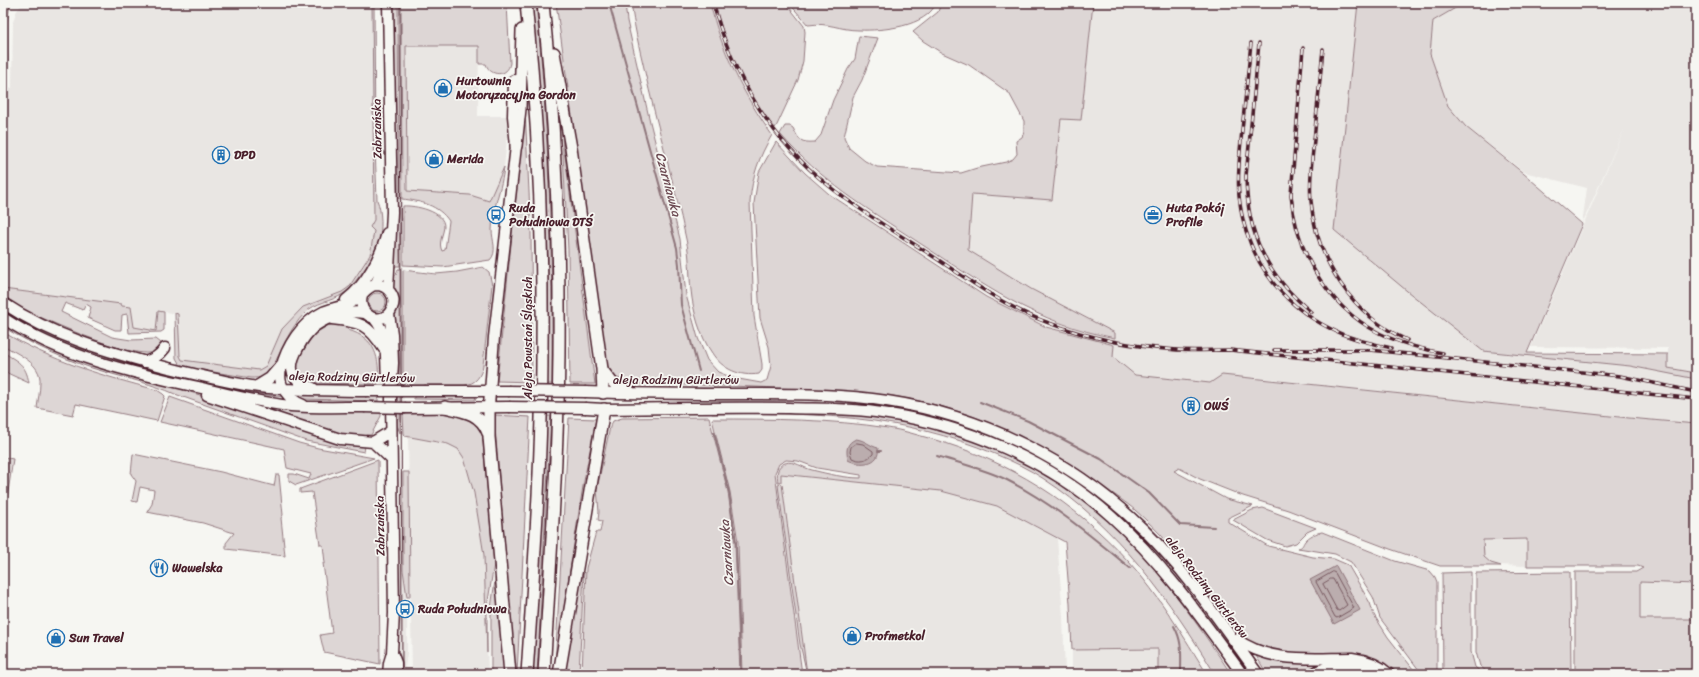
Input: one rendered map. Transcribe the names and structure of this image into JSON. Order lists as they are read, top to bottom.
{
  "streets": {
    "main road": ["Zabrzańska", "Aleja Powstań Śląskich", "aleja Rodziny Gürtlerów"]
  },
  "water": ["Czarniawka"],
  "places": {
    "shop": [
      "Hurtownia Motoryzacyjna Gordon",
      "Merida",
      "Profmetkol",
      "Sun Travel"
    ],
    "building": ["DPD", "OWŚ"],
    "bus stop": ["Ruda Południowa DTŚ", "Ruda Południowa"],
    "office": ["Huta Pokój Profile"],
    "restaurant": ["Wawelska"]
  }
}
